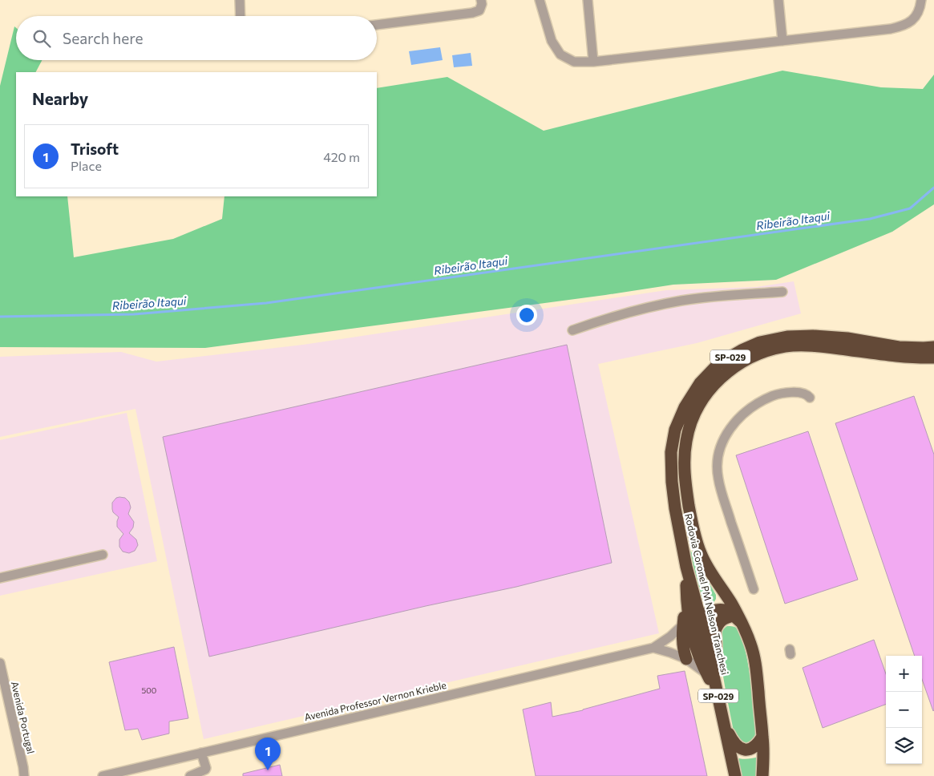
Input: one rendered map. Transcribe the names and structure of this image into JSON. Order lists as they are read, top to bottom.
{
  "streets": {
    "highway": ["SP-029", "Rodovia Coronel PM Nelson Tranchesi"],
    "street": ["Avenida Professor Vernon Krieble", "Avenida Portugal"]
  },
  "crossings": [
    ["SP-029", "Rodovia Coronel PM Nelson Tranchesi"],
    ["SP-029", "Avenida Professor Vernon Krieble"],
    ["Rodovia Coronel PM Nelson Tranchesi", "Avenida Professor Vernon Krieble"]
  ],
  "water": ["Ribeirão Itaqui"],
  "house_numbers": ["500"],
  "page": {
    "search": "Search here",
    "heading": "Nearby",
    "list": [
      {
        "mark": "1",
        "name": "Trisoft",
        "note": "Place",
        "value": "420 m"
      }
    ],
    "map_buttons": ["+", "−"],
    "pins": "1"
  }
}
